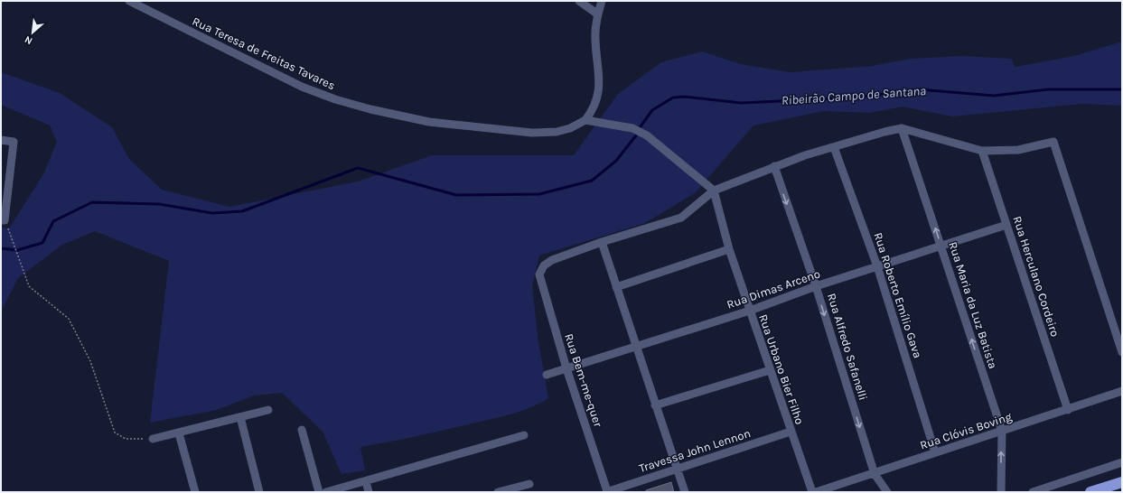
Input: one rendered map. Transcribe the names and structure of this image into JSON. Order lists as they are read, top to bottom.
{
  "streets": {
    "street": [
      "Rua Teresa de Freitas Tavares",
      "Rua Herculano Cordeiro",
      "Rua Dimas Arceno",
      "Rua Roberto Emílio Gava",
      "Rua Maria da Luz Batista",
      "Rua Alfredo Safanelli",
      "Rua Urbano Bier Filho",
      "Rua Bem-me-quer",
      "Rua Clóvis Boving",
      "Travessa John Lennon"
    ]
  },
  "crossings": [
    ["Rua Herculano Cordeiro", "Rua Dimas Arceno"],
    ["Rua Herculano Cordeiro", "Rua Clóvis Boving"],
    ["Rua Dimas Arceno", "Rua Roberto Emílio Gava"],
    ["Rua Dimas Arceno", "Rua Maria da Luz Batista"],
    ["Rua Dimas Arceno", "Rua Alfredo Safanelli"],
    ["Rua Dimas Arceno", "Rua Urbano Bier Filho"],
    ["Rua Dimas Arceno", "Rua Bem-me-quer"],
    ["Rua Roberto Emílio Gava", "Rua Clóvis Boving"],
    ["Rua Maria da Luz Batista", "Rua Clóvis Boving"],
    ["Rua Alfredo Safanelli", "Rua Clóvis Boving"],
    ["Rua Urbano Bier Filho", "Travessa John Lennon"],
    ["Rua Bem-me-quer", "Travessa John Lennon"]
  ],
  "one_way": ["Rua Maria da Luz Batista", "Rua Alfredo Safanelli"],
  "water": ["Ribeirão Campo de Santana"],
  "north": "bottom left"
}
